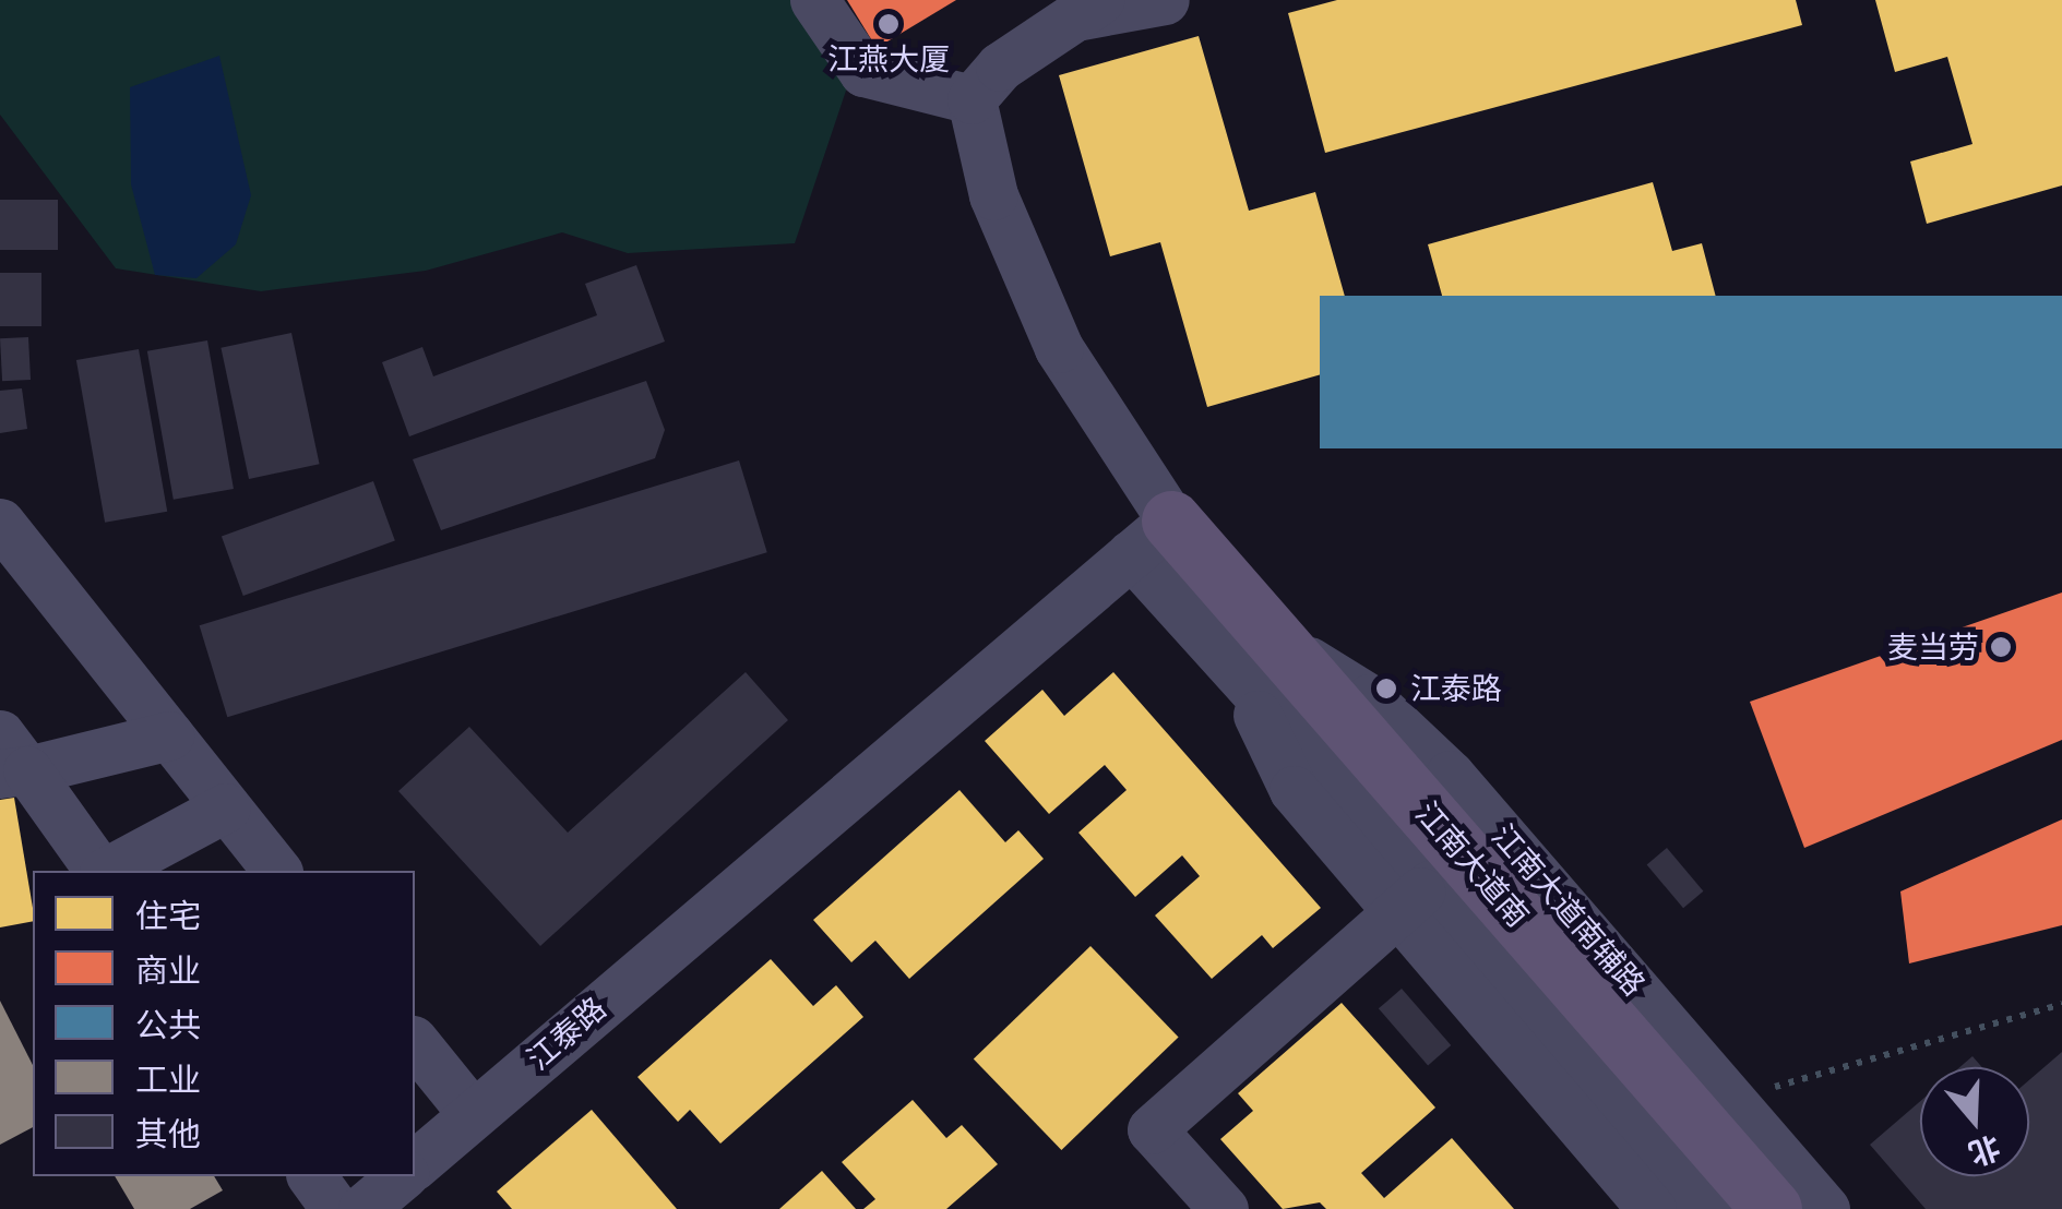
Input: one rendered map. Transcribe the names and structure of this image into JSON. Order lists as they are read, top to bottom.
{
  "streets": {
    "main road": ["江南大道南"],
    "street": ["江南大道南辅路", "江泰路"]
  },
  "crossings": [
    ["江南大道南", "江南大道南辅路"],
    ["江南大道南", "江泰路"]
  ],
  "places": ["江燕大厦", "麦当劳", "江泰路"],
  "legend": [
    "住宅",
    "商业",
    "公共",
    "工业",
    "其他"
  ],
  "north": "bottom"
}
